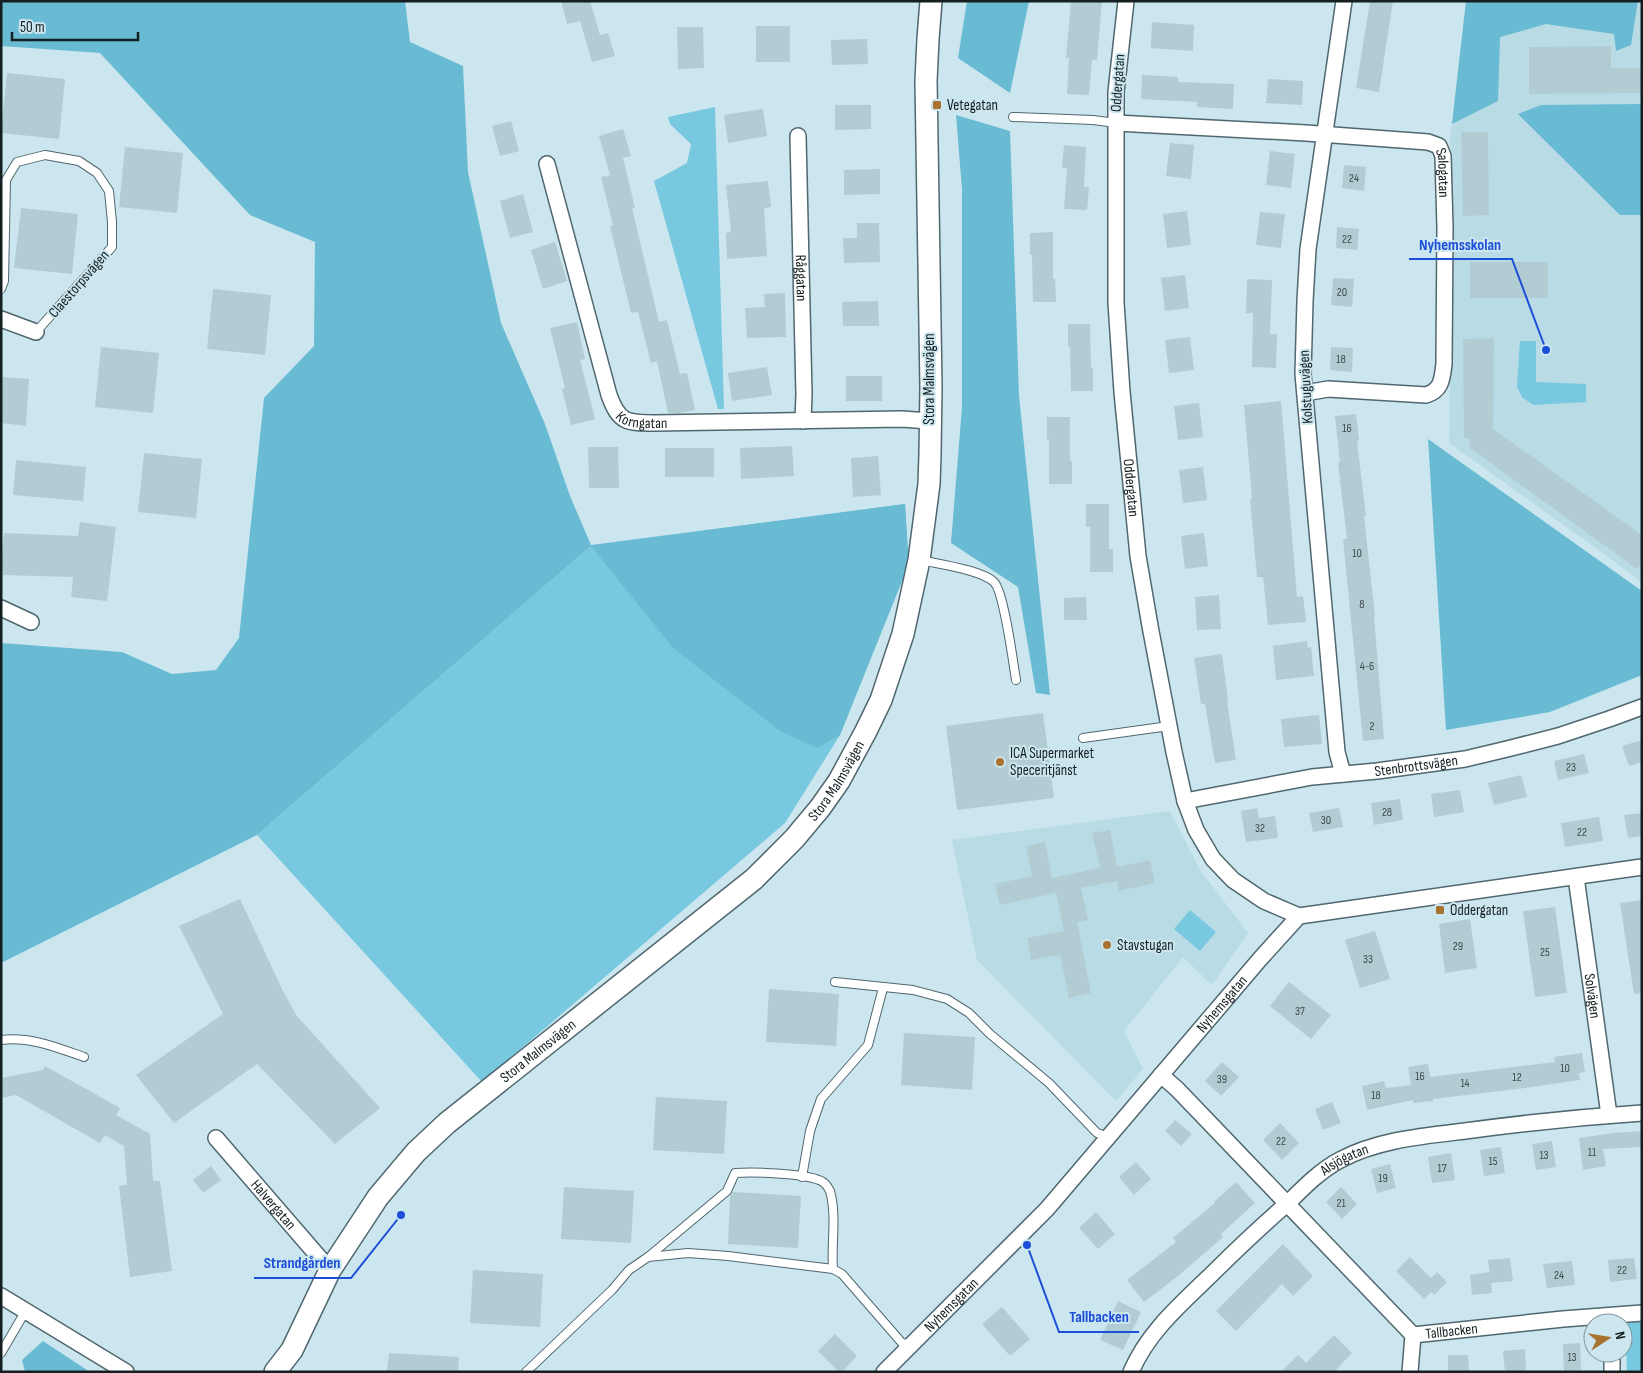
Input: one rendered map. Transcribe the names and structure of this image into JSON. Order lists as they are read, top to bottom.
{
  "streets": {
    "street": [
      "Oddergatan",
      "Salogatan",
      "Råggatan",
      "Claestorpsvägen",
      "Stora Malmsvägen",
      "Kolstuguvägen",
      "Korngatan",
      "Stenbrottsvägen",
      "Solvägen",
      "Nyhemsgatan",
      "Alsjögatan",
      "Halvergatan",
      "Tallbacken"
    ]
  },
  "crossings": [
    ["Oddergatan", "Salogatan"],
    ["Oddergatan", "Stenbrottsvägen"],
    ["Oddergatan", "Nyhemsgatan"],
    ["Salogatan", "Kolstuguvägen"],
    ["Råggatan", "Korngatan"],
    ["Stora Malmsvägen", "Korngatan"],
    ["Stora Malmsvägen", "Halvergatan"],
    ["Kolstuguvägen", "Stenbrottsvägen"],
    ["Solvägen", "Alsjögatan"],
    ["Nyhemsgatan", "Tallbacken"],
    ["Alsjögatan", "Tallbacken"]
  ],
  "places": {
    "transit": ["Vetegatan", "Oddergatan"],
    "other": [
      "Nyhemsskolan",
      "ICA Supermarket Speceritjänst",
      "Stavstugan",
      "Strandgården",
      "Tallbacken"
    ]
  },
  "house_numbers": [
    "24",
    "22",
    "20",
    "18",
    "16",
    "10",
    "8",
    "4-6",
    "2",
    "23",
    "28",
    "30",
    "32",
    "22",
    "29",
    "25",
    "33",
    "37",
    "10",
    "16",
    "12",
    "39",
    "14",
    "18",
    "22",
    "11",
    "13",
    "15",
    "17",
    "19",
    "21",
    "22",
    "24",
    "13"
  ],
  "scale_bar": "50 m",
  "north": "right"
}
